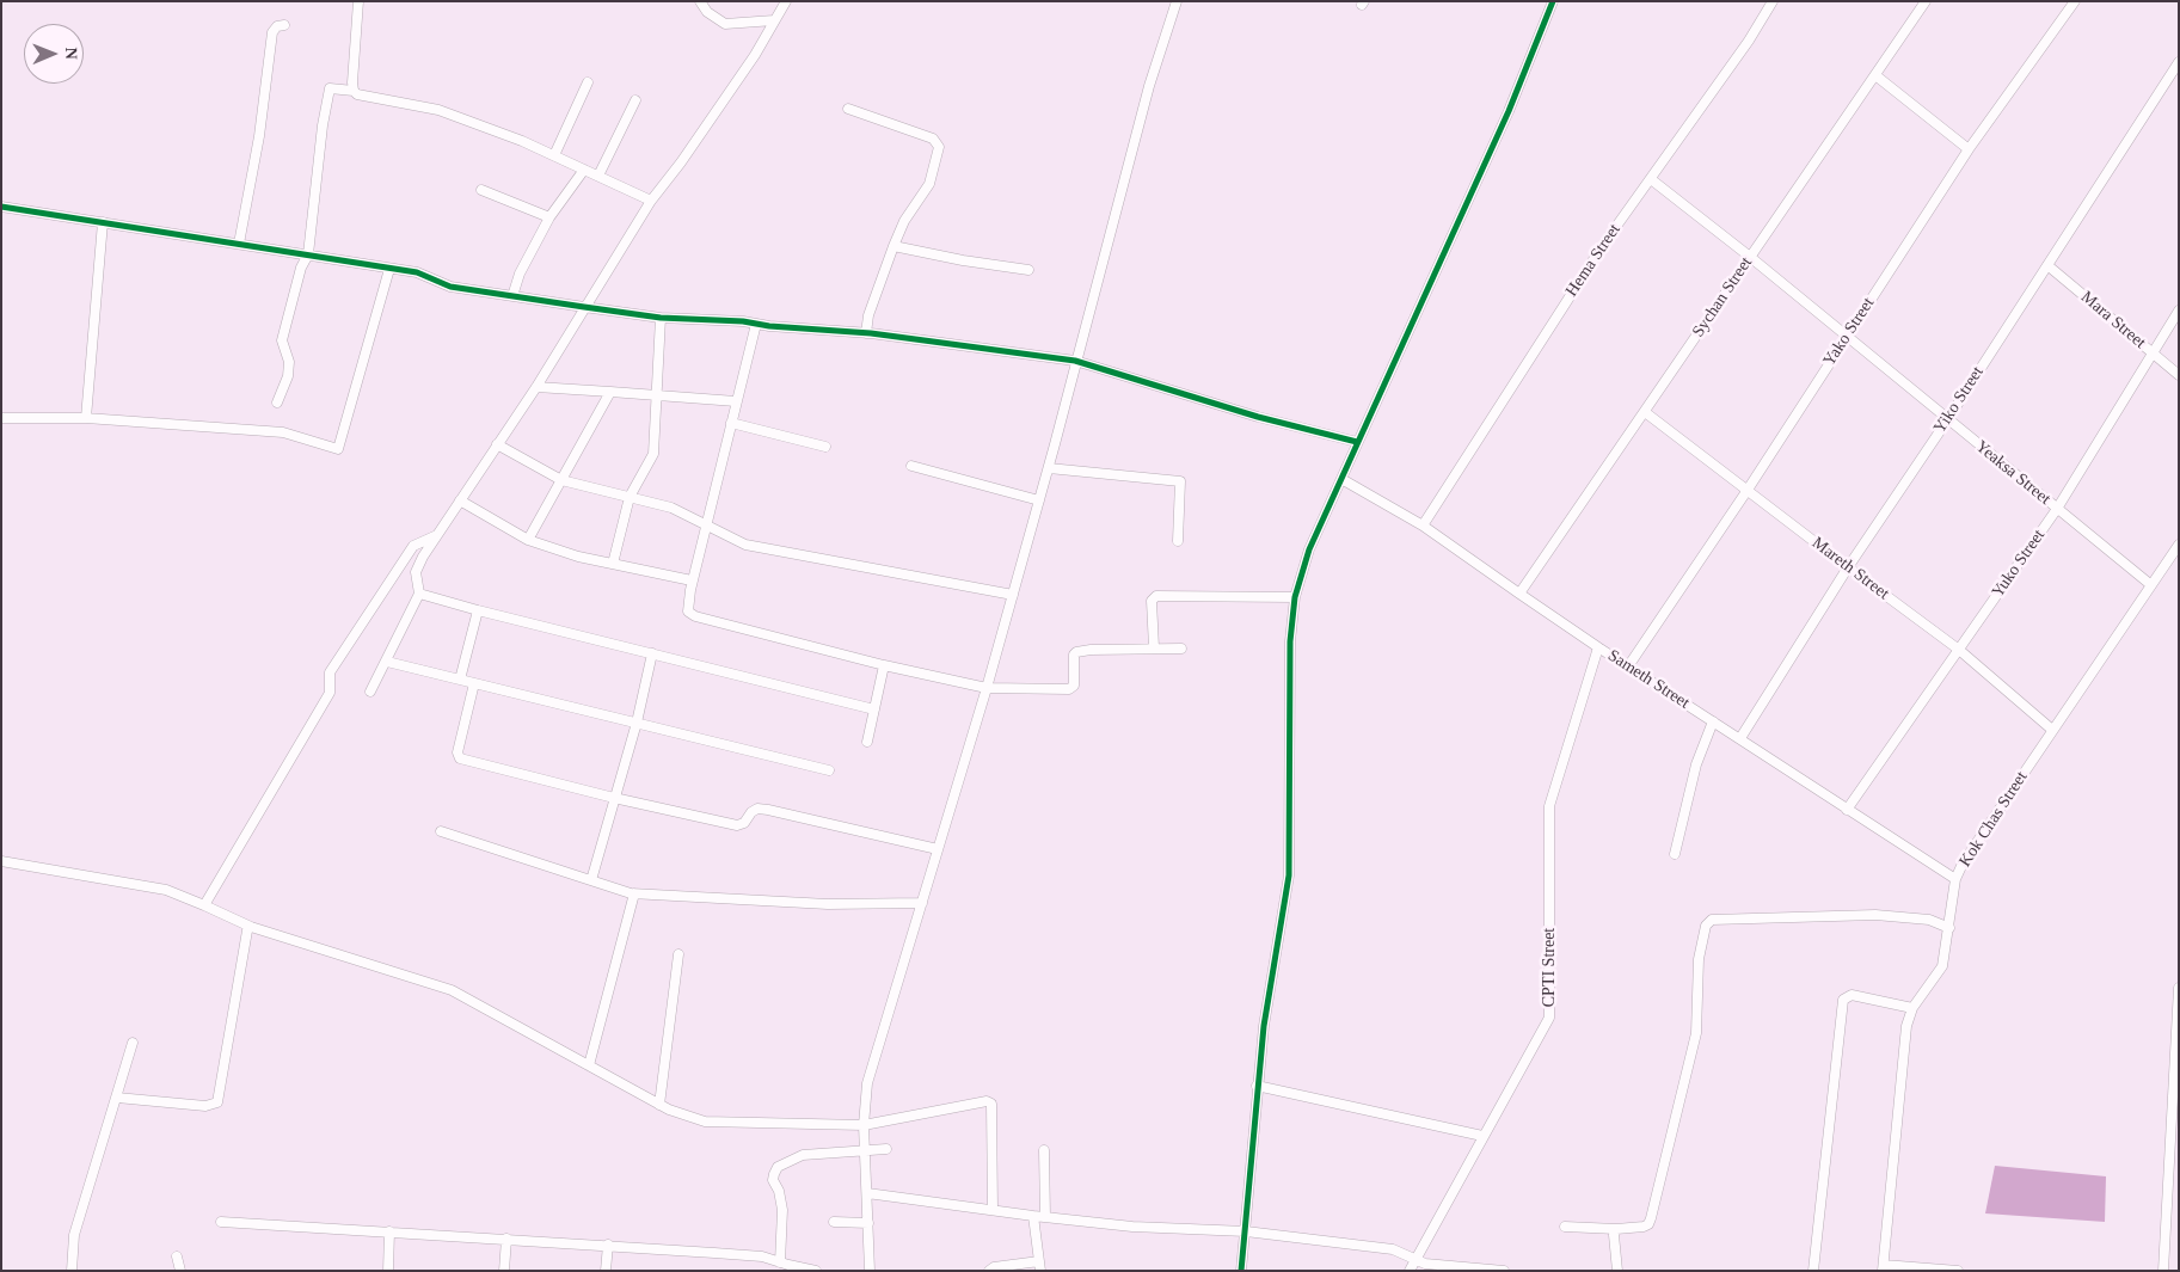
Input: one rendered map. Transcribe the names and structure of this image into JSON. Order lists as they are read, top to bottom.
{
  "streets": {
    "street": [
      "Hema Street",
      "Sychan Street",
      "Mara Street",
      "Yako Street",
      "Yiko Street",
      "Yeaksa Street",
      "Yuko Street",
      "Mareth Street",
      "Sameth Street",
      "Kok Chas Street",
      "CPTI Street"
    ]
  },
  "crossings": [
    ["Hema Street", "Yeaksa Street"],
    ["Hema Street", "Sameth Street"],
    ["Sychan Street", "Yeaksa Street"],
    ["Sychan Street", "Mareth Street"],
    ["Sychan Street", "Sameth Street"],
    ["Mara Street", "Yiko Street"],
    ["Mara Street", "Yuko Street"],
    ["Yako Street", "Yeaksa Street"],
    ["Yako Street", "Mareth Street"],
    ["Yako Street", "Sameth Street"],
    ["Yiko Street", "Yeaksa Street"],
    ["Yiko Street", "Mareth Street"],
    ["Yiko Street", "Sameth Street"],
    ["Yeaksa Street", "Yuko Street"],
    ["Yeaksa Street", "Kok Chas Street"],
    ["Yuko Street", "Mareth Street"],
    ["Yuko Street", "Sameth Street"],
    ["Mareth Street", "Kok Chas Street"],
    ["Sameth Street", "Kok Chas Street"],
    ["Sameth Street", "CPTI Street"]
  ],
  "north": "right"
}
